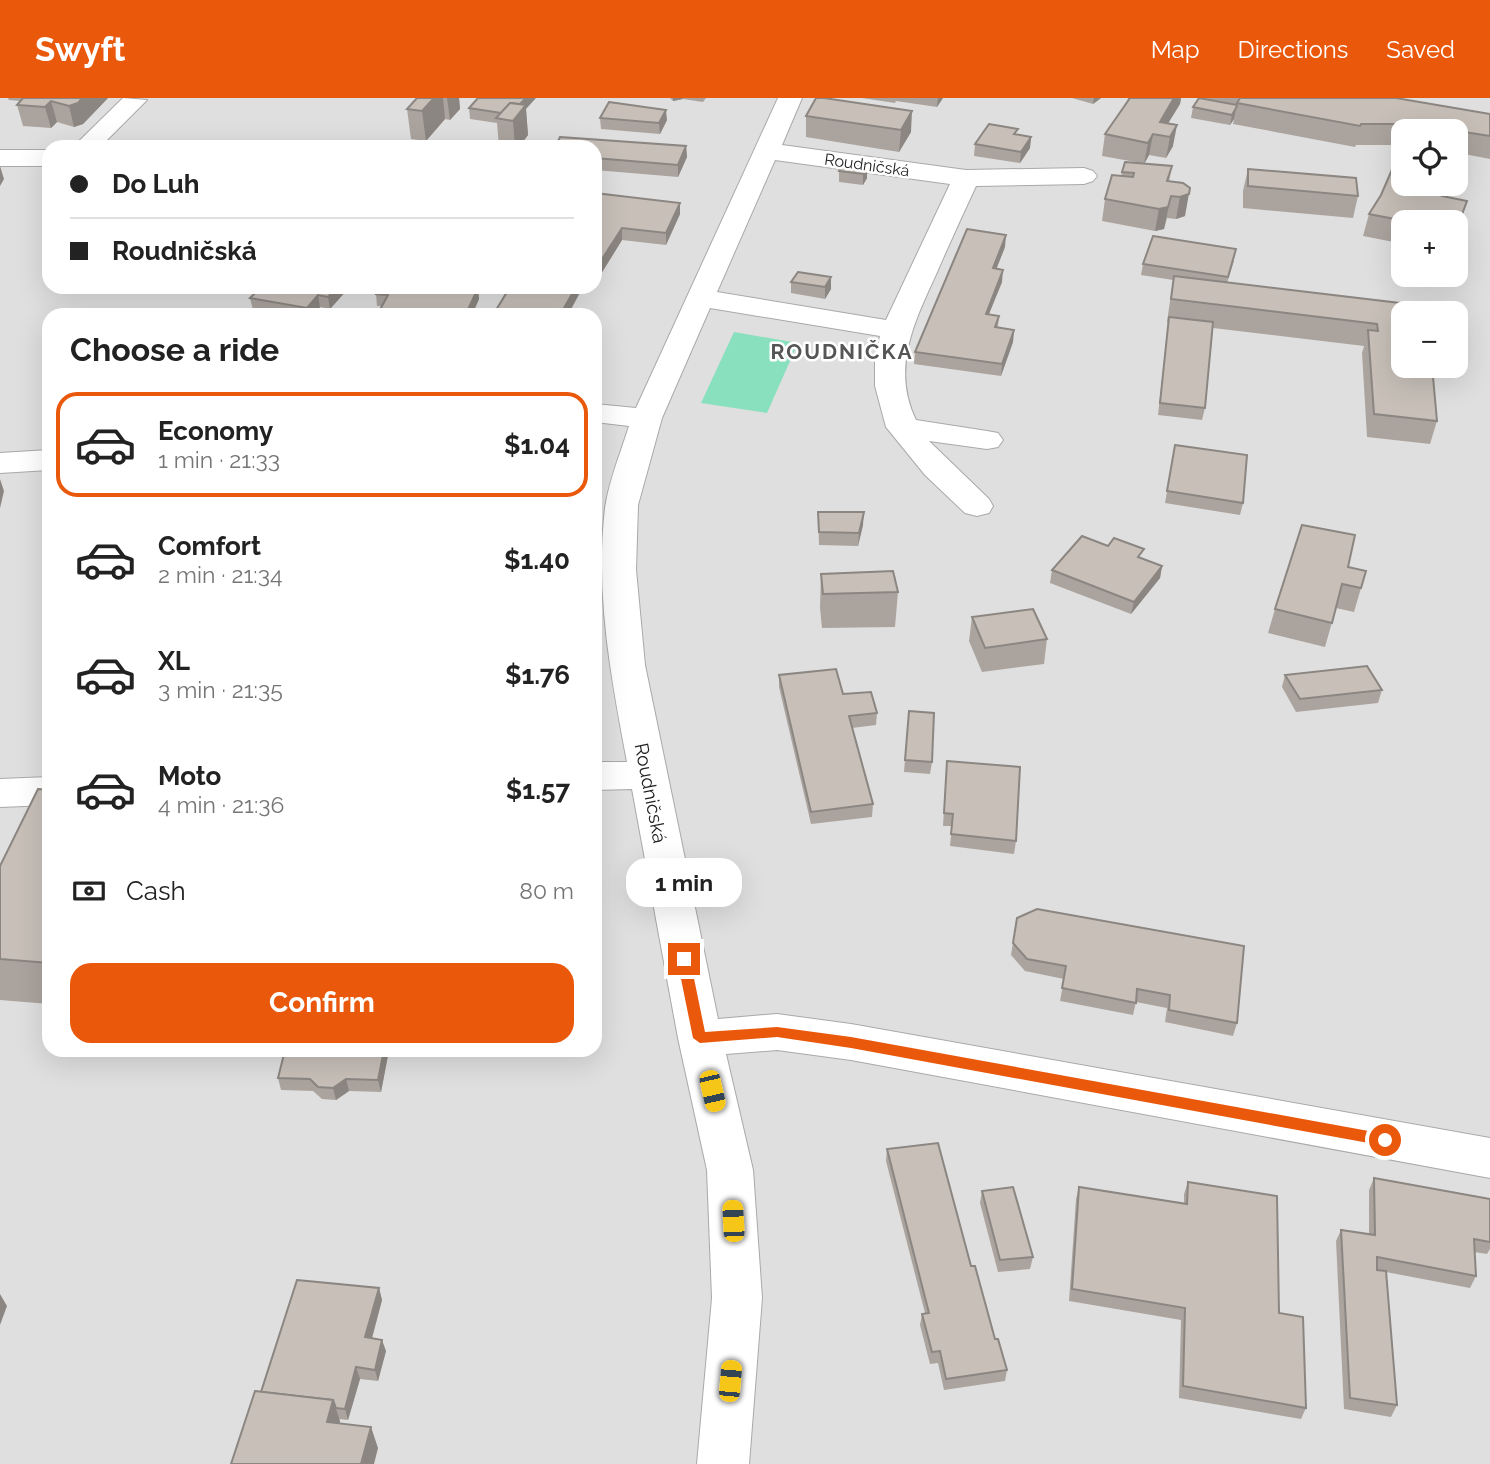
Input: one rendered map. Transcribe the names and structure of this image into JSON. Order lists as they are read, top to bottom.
{
  "streets": {
    "street": ["Roudničská"]
  },
  "districts": ["ROUDNIČKA"],
  "page": {
    "header": "Swyft",
    "nav": ["Map", "Directions", "Saved"],
    "map_buttons": ["+", "−"],
    "banner": ["Do Luh", "Roudničská"],
    "heading": "Choose a ride",
    "list": [
      {
        "name": "Economy",
        "note": "1 min · 21:33",
        "value": "$1.04"
      },
      {
        "name": "Comfort",
        "note": "2 min · 21:34",
        "value": "$1.40"
      },
      {
        "name": "XL",
        "note": "3 min · 21:35",
        "value": "$1.76"
      },
      {
        "name": "Moto",
        "note": "4 min · 21:36",
        "value": "$1.57"
      }
    ],
    "pay": ["Cash", "80 m"],
    "bubble": "1 min",
    "buttons": "Confirm"
  }
}
